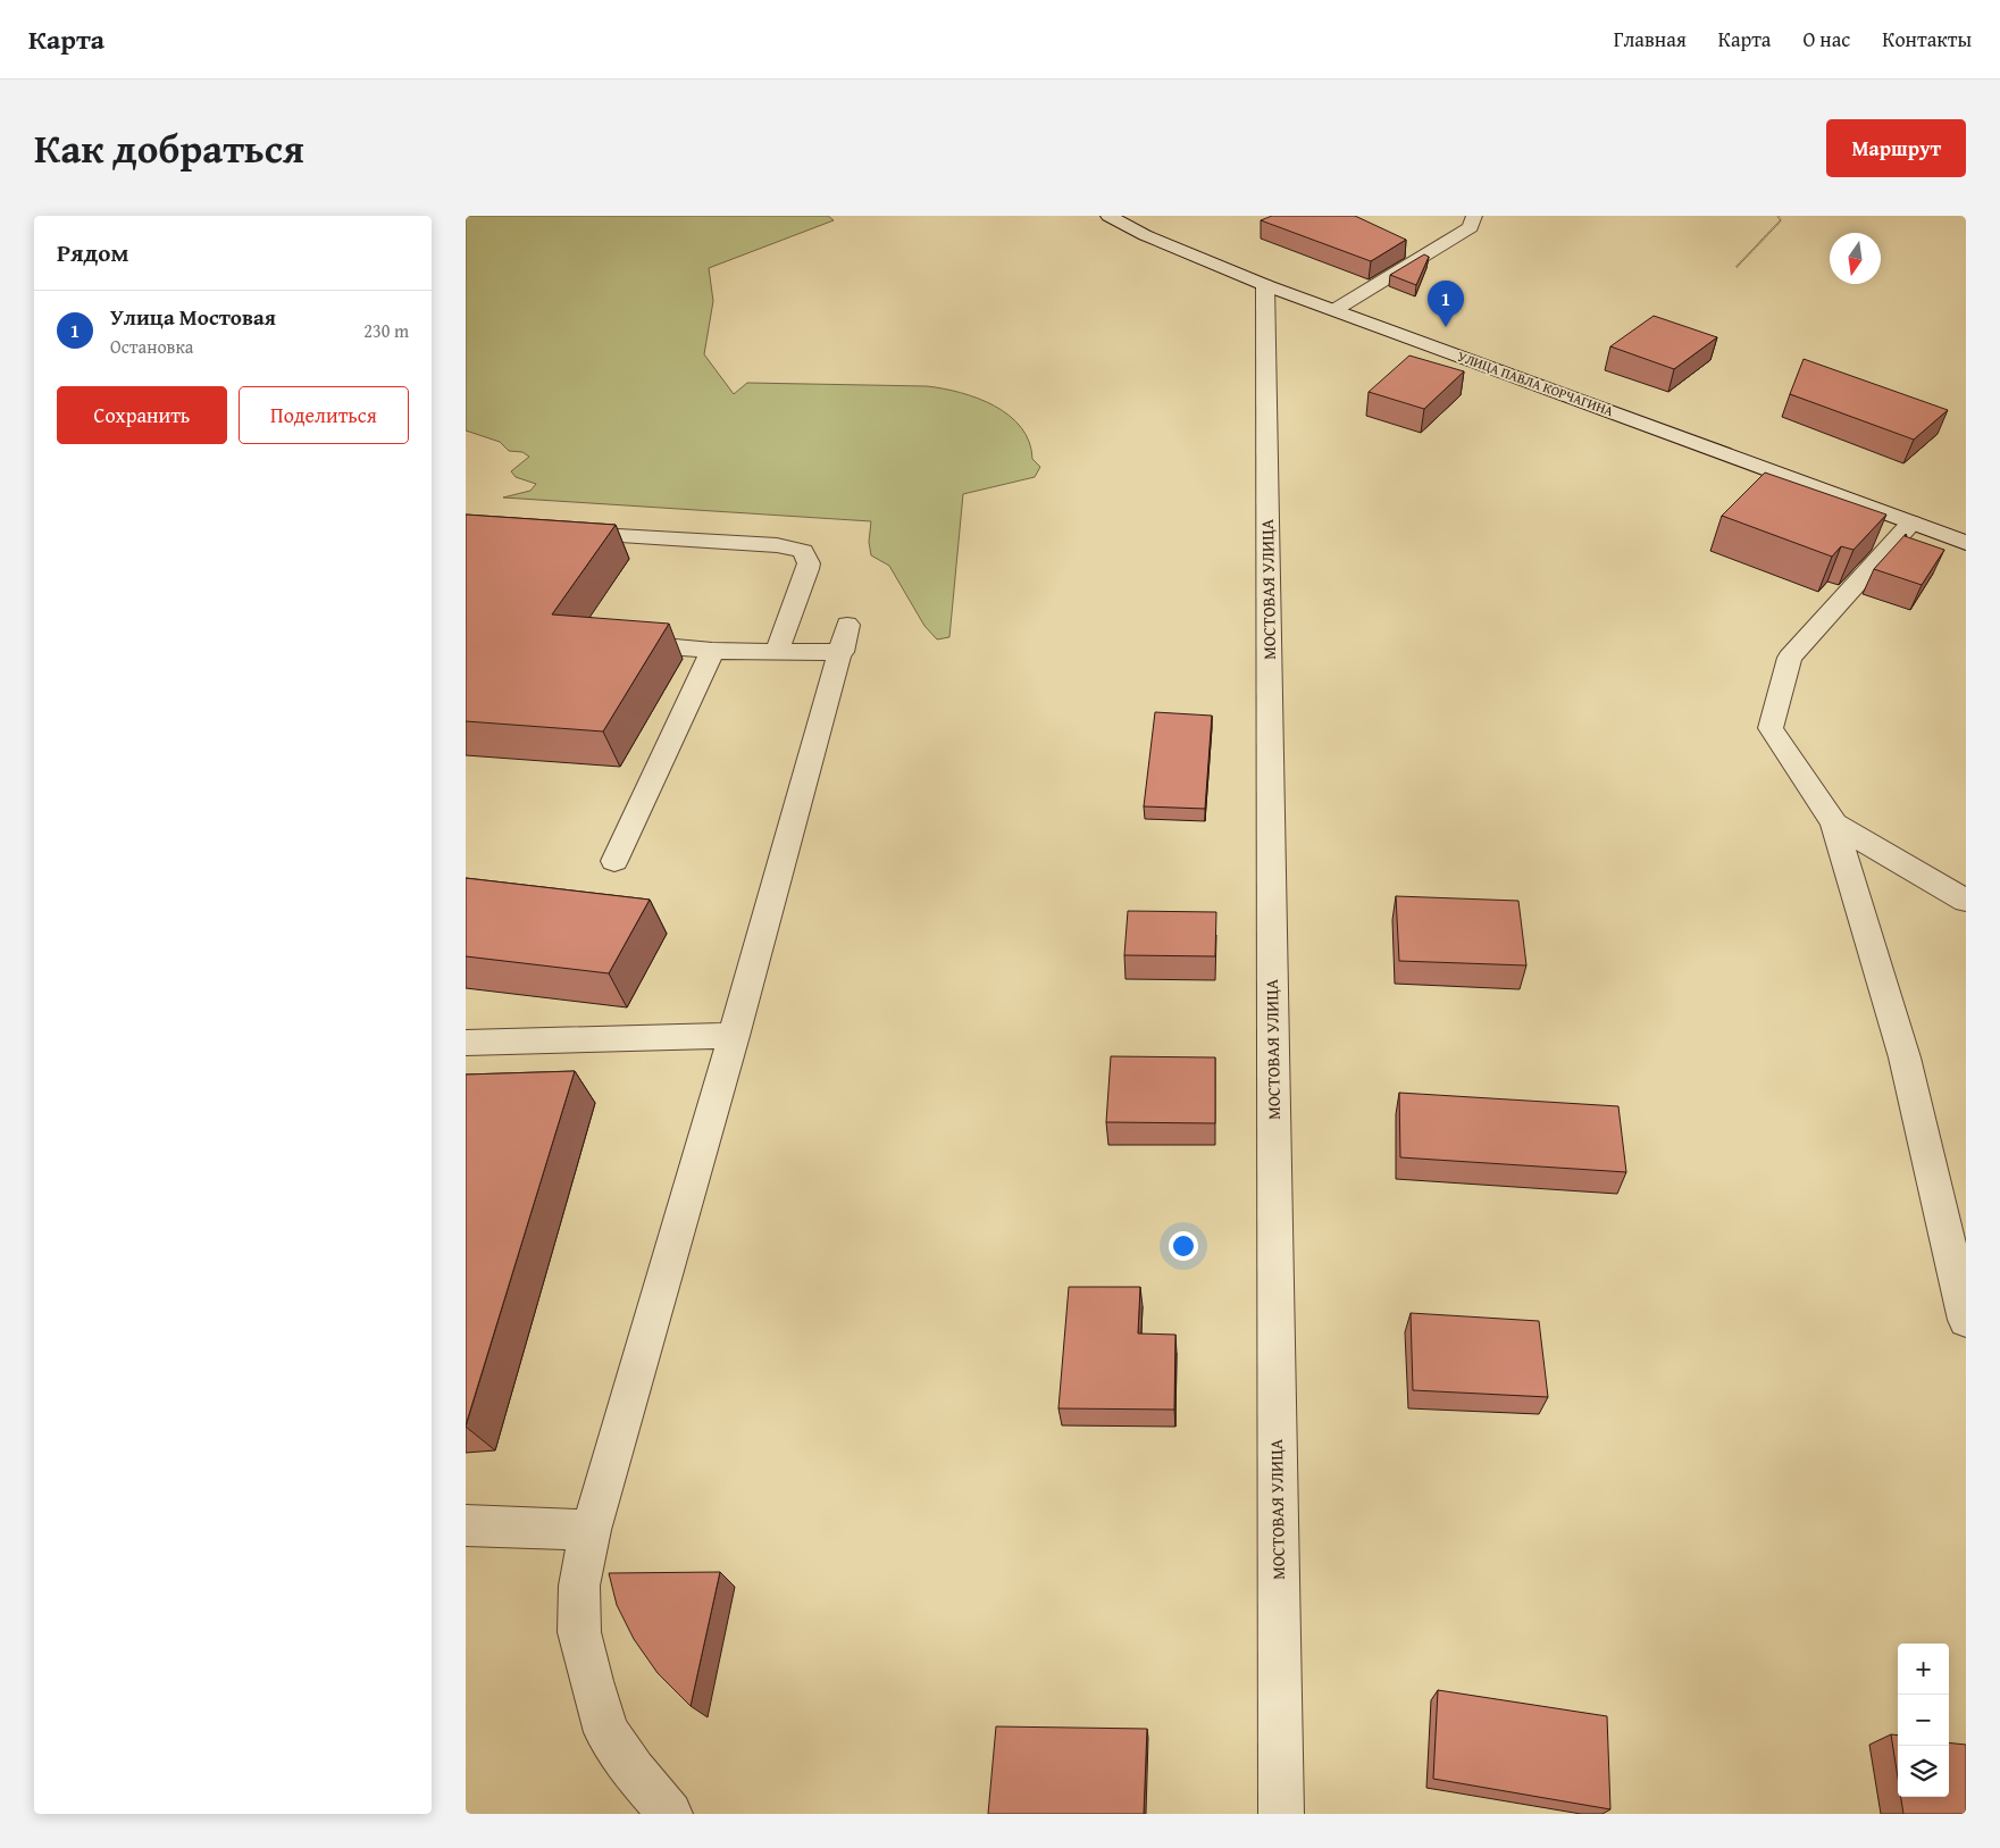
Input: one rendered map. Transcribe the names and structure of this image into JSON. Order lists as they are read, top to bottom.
{
  "streets": {
    "street": ["УЛИЦА ПАВЛА КОРЧАГИНА", "МОСТОВАЯ УЛИЦА"]
  },
  "crossings": [
    ["УЛИЦА ПАВЛА КОРЧАГИНА", "МОСТОВАЯ УЛИЦА"]
  ],
  "north": "bottom",
  "page": {
    "header": "Карта",
    "nav": [
      "Главная",
      "Карта",
      "О нас",
      "Контакты"
    ],
    "title": "Как добраться",
    "buttons": [
      "Маршрут",
      ["Сохранить", "Поделиться"]
    ],
    "heading": "Рядом",
    "pins": "1",
    "list": [
      {
        "mark": "1",
        "name": "Улица Мостовая",
        "note": "Остановка",
        "value": "230 m"
      }
    ],
    "map_buttons": ["+", "−"]
  }
}
